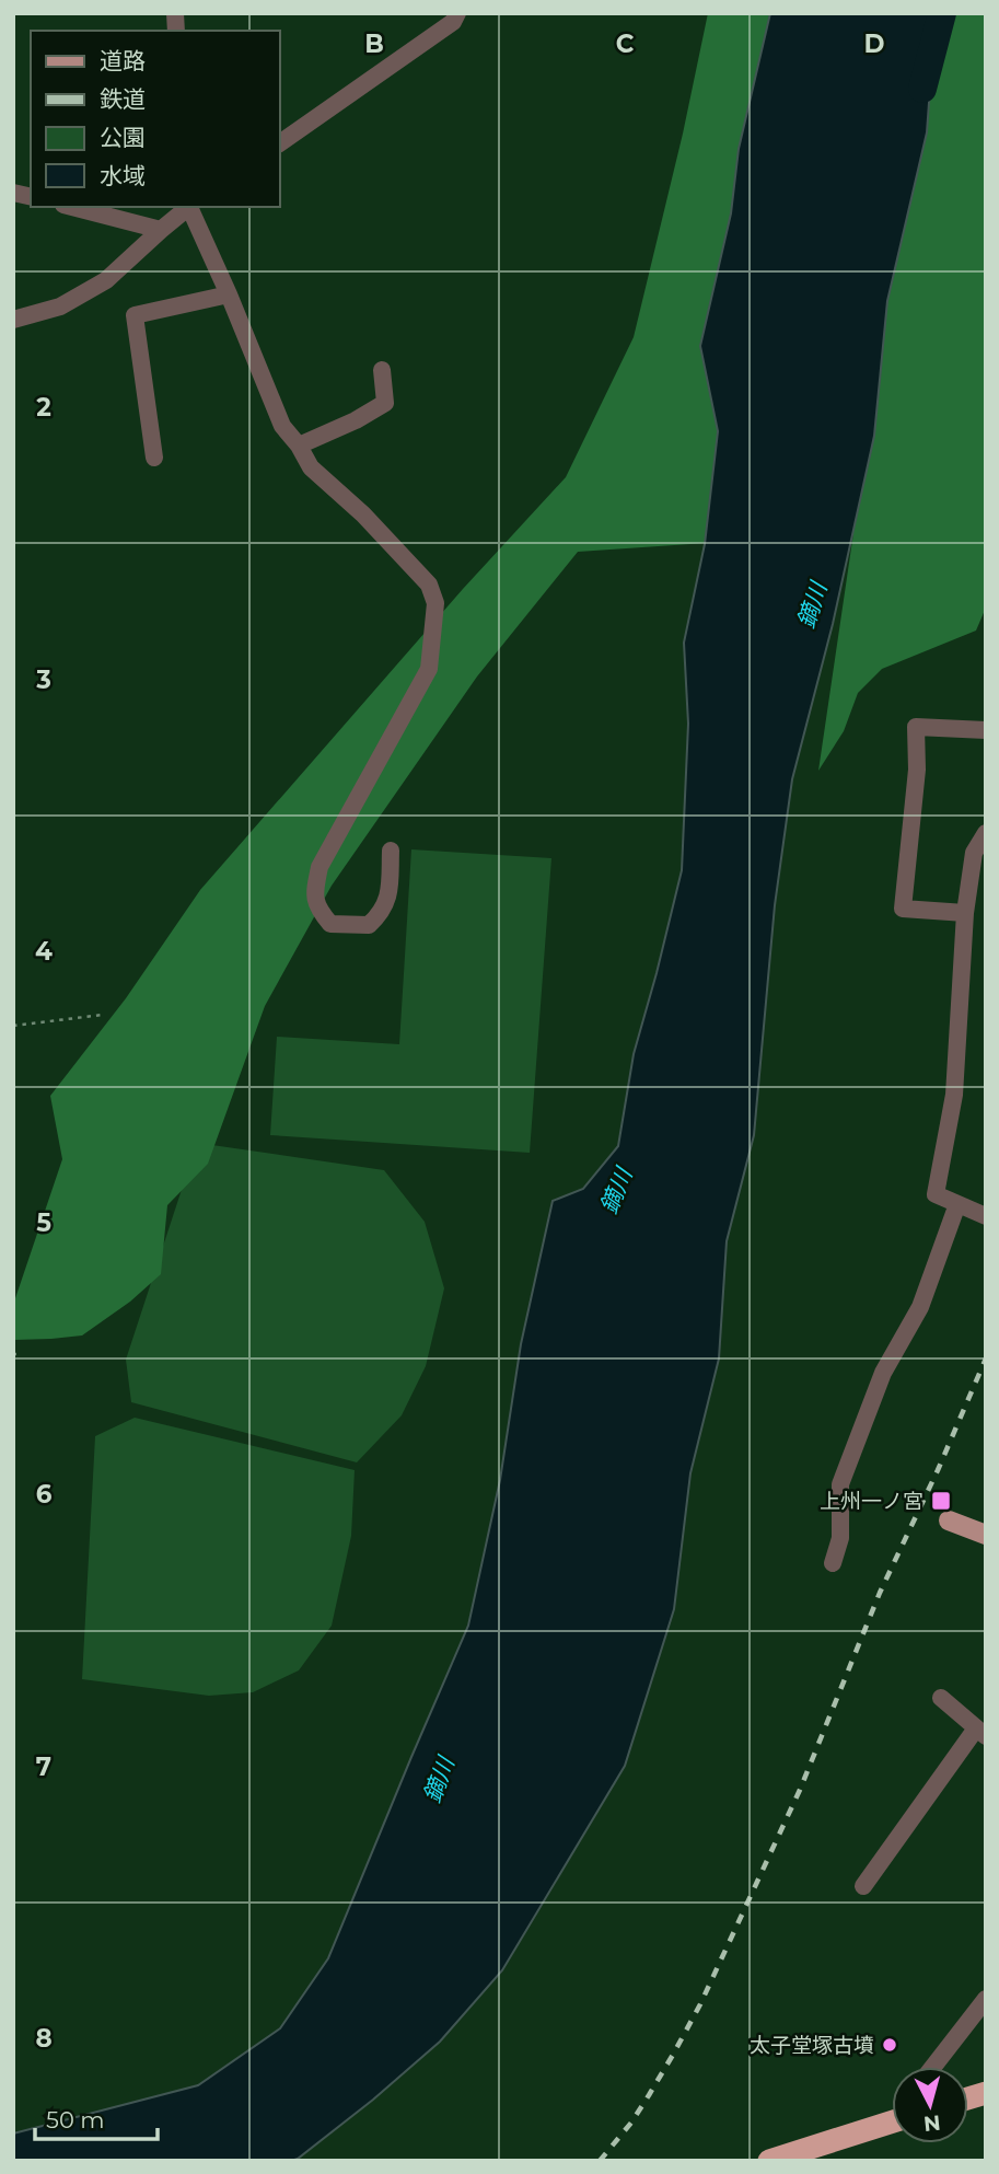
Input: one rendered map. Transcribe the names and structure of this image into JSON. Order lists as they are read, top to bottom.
{
  "water": ["鏑川"],
  "places": {
    "transit": ["上州一ノ宮"],
    "other": ["太子堂塚古墳"]
  },
  "legend": [
    "道路",
    "鉄道",
    "公園",
    "水域"
  ],
  "scale_bar": "50 m",
  "north": "bottom",
  "grid": {
    "columns": ["B", "C", "D"],
    "rows": [
      "2",
      "3",
      "4",
      "5",
      "6",
      "7",
      "8"
    ]
  }
}
